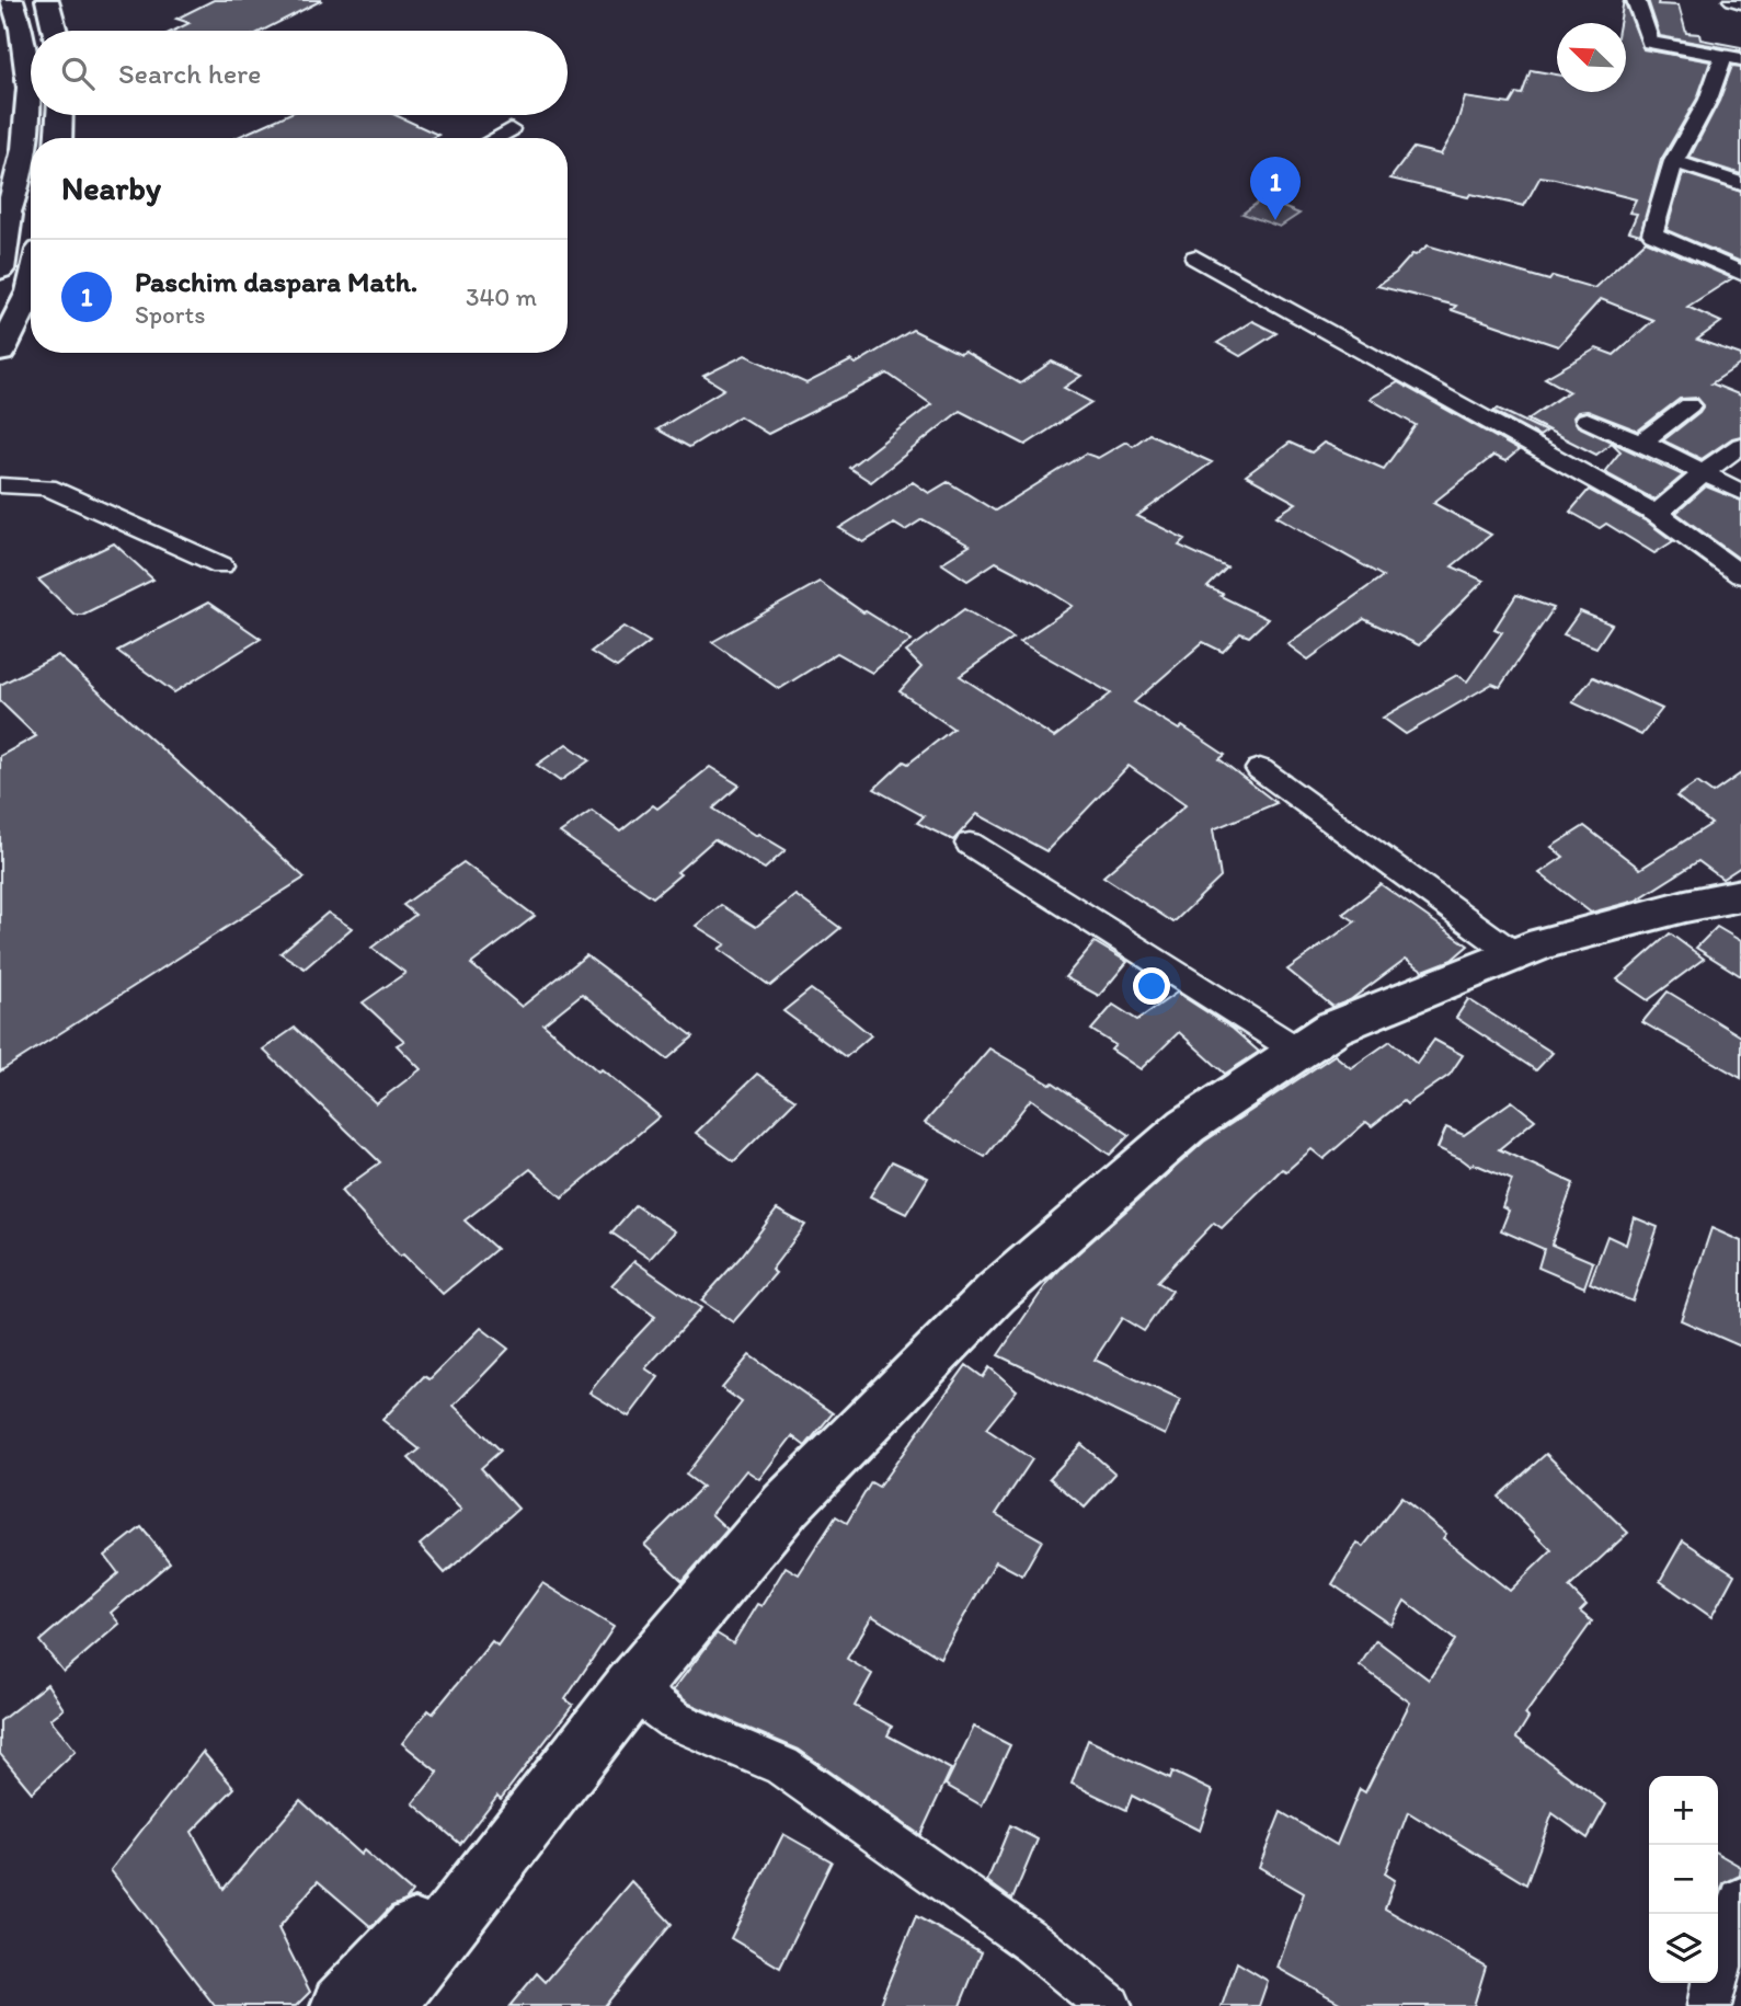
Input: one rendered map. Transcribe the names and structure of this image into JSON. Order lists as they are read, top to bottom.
{
  "north": "top left",
  "page": {
    "search": "Search here",
    "heading": "Nearby",
    "pins": "1",
    "list": [
      {
        "mark": "1",
        "name": "Paschim daspara Math.",
        "note": "Sports",
        "value": "340 m"
      }
    ],
    "map_buttons": ["+", "−"]
  }
}
